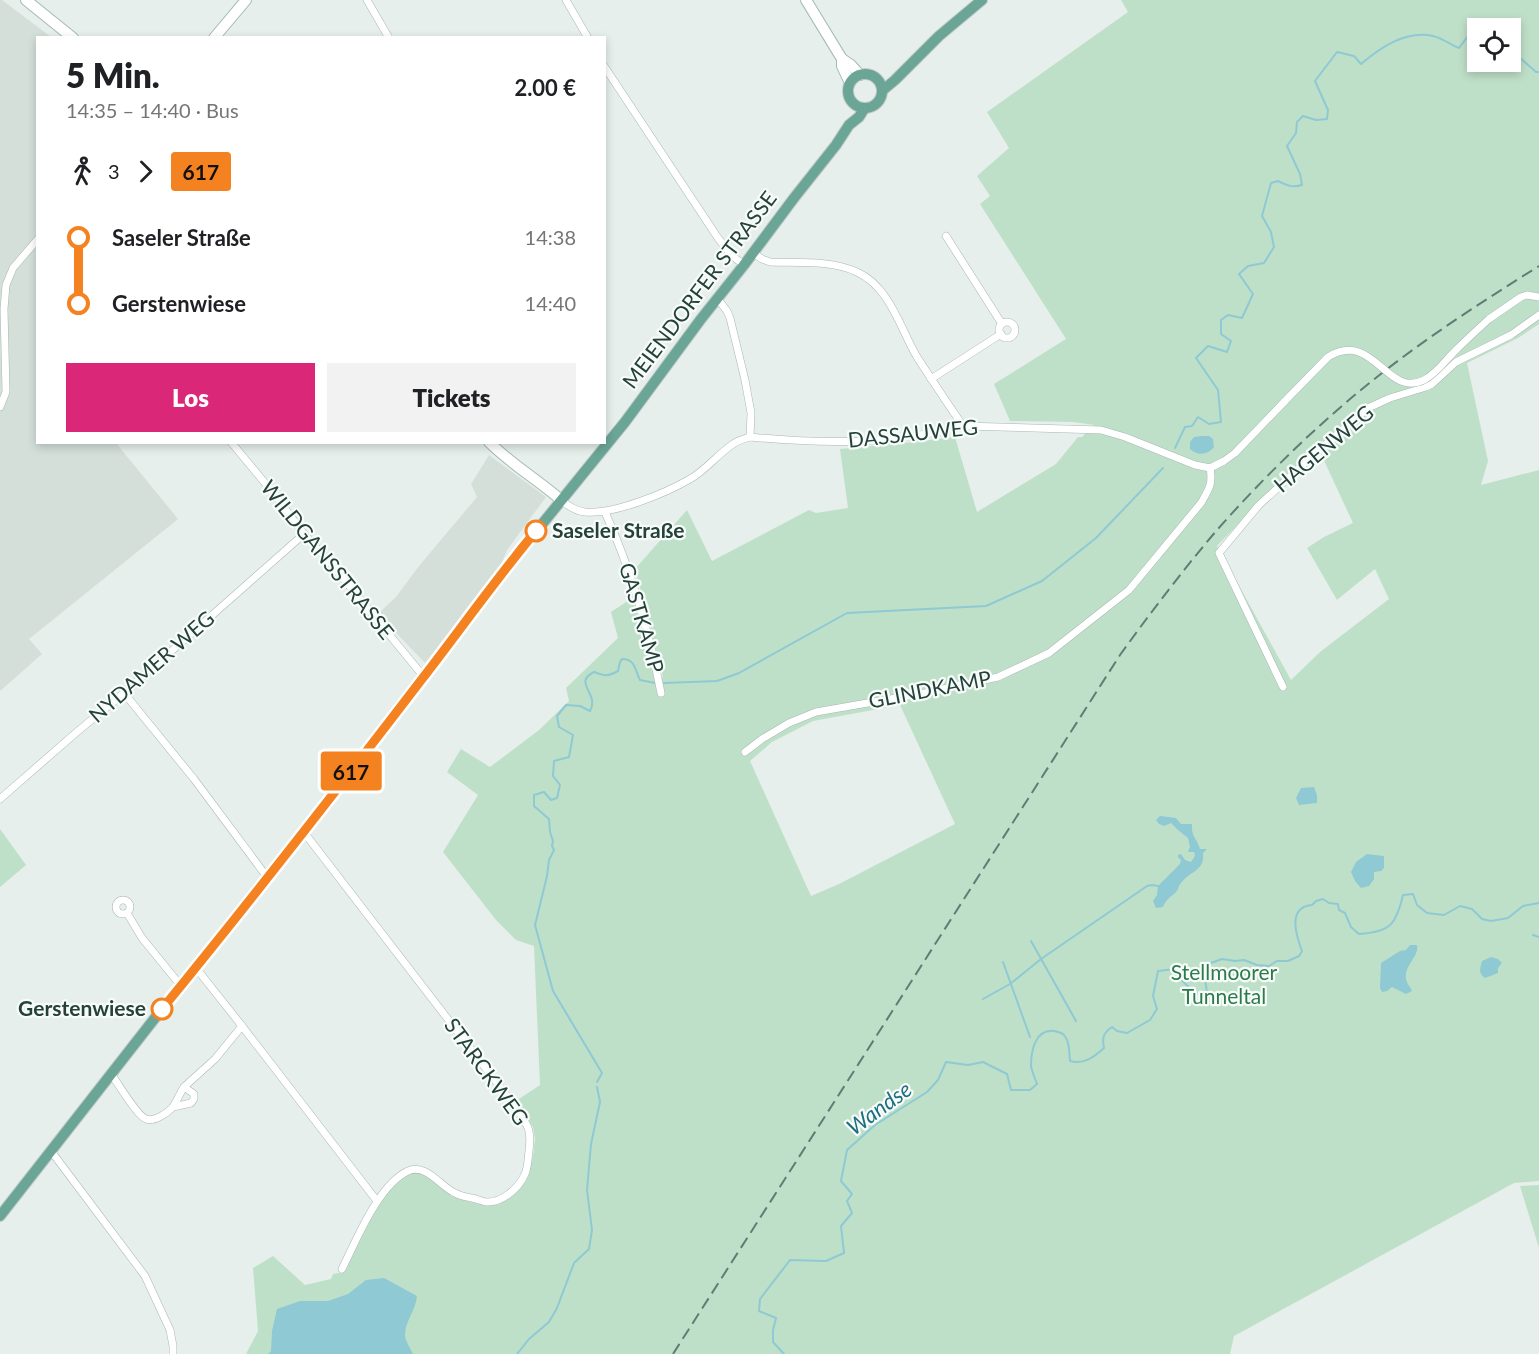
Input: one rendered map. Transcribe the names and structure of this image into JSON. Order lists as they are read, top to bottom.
{
  "streets": {
    "main road": ["MEIENDORFER STRASSE"],
    "street": [
      "DASSAUWEG",
      "HAGENWEG",
      "WILDGANSSTRASSE",
      "GASTKAMP",
      "NYDAMER WEG",
      "GLINDKAMP",
      "STARCKWEG"
    ]
  },
  "crossings": [
    ["MEIENDORFER STRASSE", "WILDGANSSTRASSE"],
    ["MEIENDORFER STRASSE", "STARCKWEG"],
    ["DASSAUWEG", "GLINDKAMP"],
    ["WILDGANSSTRASSE", "NYDAMER WEG"]
  ],
  "water": ["Wandse"],
  "parks": ["Stellmoorer Tunneltal"],
  "places": ["Saseler Straße", "Gerstenwiese"],
  "lines": ["bus line 617"],
  "page": {
    "on_map": "617",
    "heading": ["5 Min.", "14:35 – 14:40 · Bus", "2.00 €"],
    "legs": ["3", "617"],
    "list": [
      {
        "name": "Saseler Straße",
        "value": "14:38"
      },
      {
        "name": "Gerstenwiese",
        "value": "14:40"
      }
    ],
    "buttons": ["Los", "Tickets"]
  }
}
